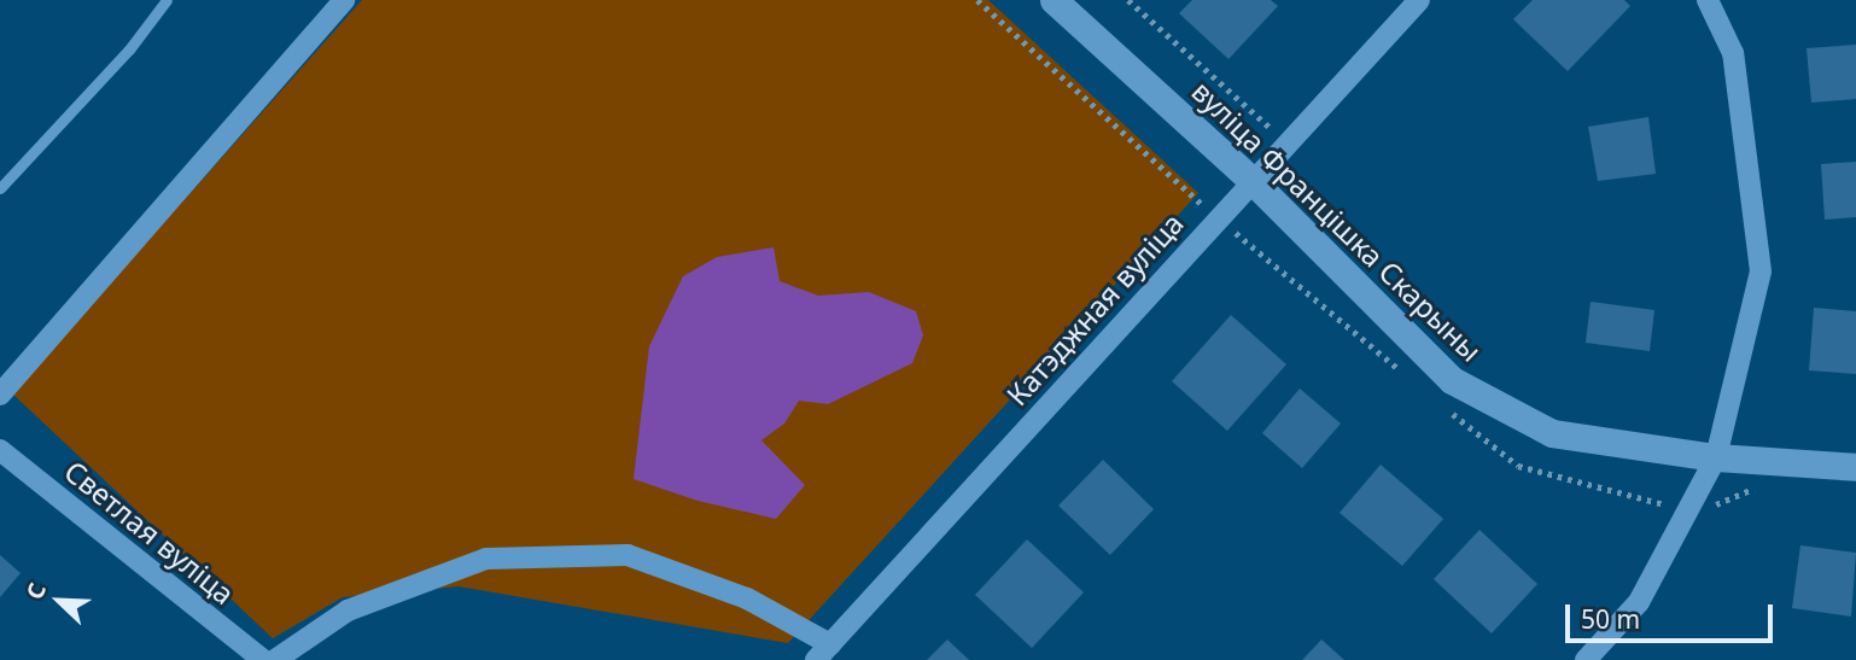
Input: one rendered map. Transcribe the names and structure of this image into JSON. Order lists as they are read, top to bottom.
{
  "streets": {
    "street": ["вуліца Францішка Скарыны", "Катэджная вуліца", "Светлая вуліца"]
  },
  "crossings": [
    ["вуліца Францішка Скарыны", "Катэджная вуліца"]
  ],
  "scale_bar": "50 m",
  "north": "top left"
}
